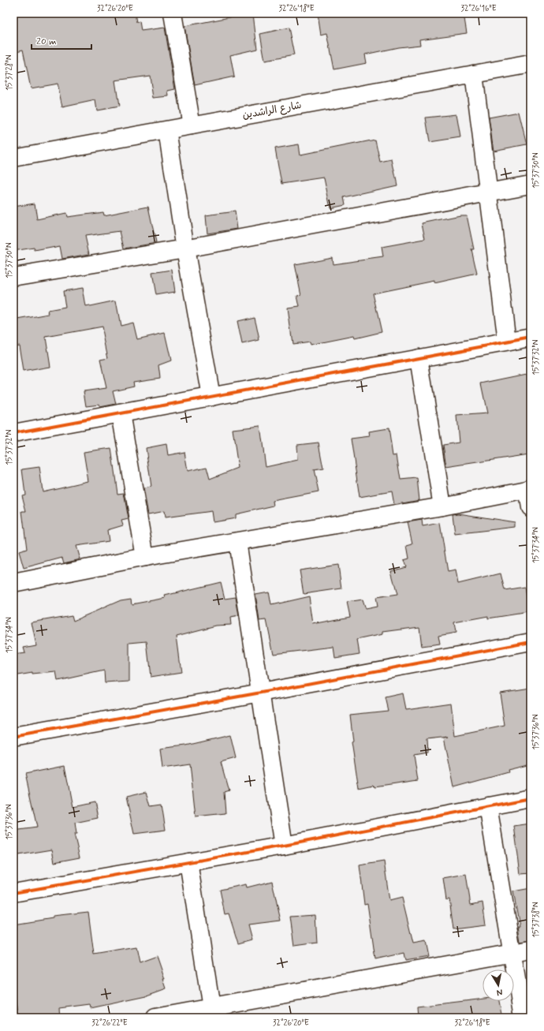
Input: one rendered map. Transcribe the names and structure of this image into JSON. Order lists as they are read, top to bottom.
{
  "streets": {
    "street": ["شارع الراشدين"]
  },
  "scale_bar": "20 m",
  "north": "bottom",
  "coordinates": [
    "32°26'20\"E",
    "32°26'18\"E",
    "32°26'16\"E",
    "15°37'28\"N",
    "15°37'30\"N",
    "15°37'32\"N",
    "15°37'34\"N",
    "15°37'36\"N",
    "15°37'38\"N",
    "32°26'22\"E"
  ]
}
